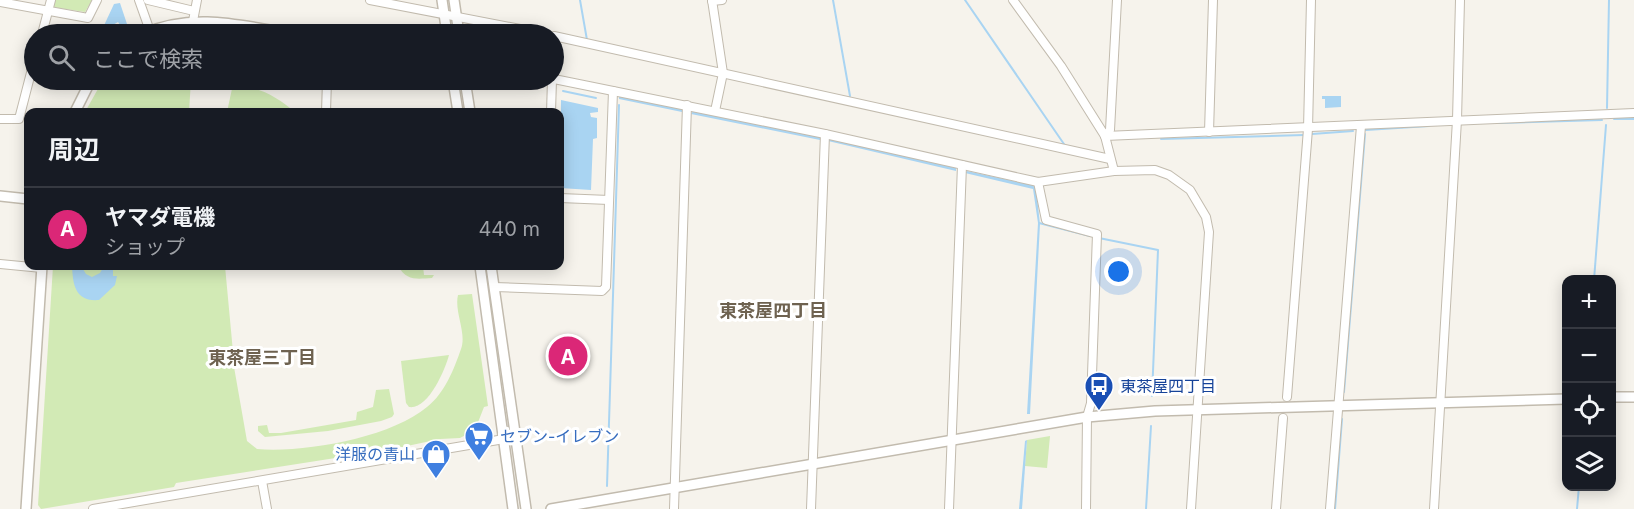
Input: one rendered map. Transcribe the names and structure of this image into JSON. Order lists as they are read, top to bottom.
{
  "districts": ["東茶屋四丁目", "東茶屋三丁目"],
  "places": {
    "bus stop": ["東茶屋四丁目"],
    "supermarket": ["セブン-イレブン"],
    "shop": ["洋服の青山"]
  },
  "page": {
    "search": "ここで検索",
    "heading": "周辺",
    "list": [
      {
        "mark": "A",
        "name": "ヤマダ電機",
        "note": "ショップ",
        "value": "440 m"
      }
    ],
    "map_buttons": ["+", "−"],
    "pins": "A"
  }
}
